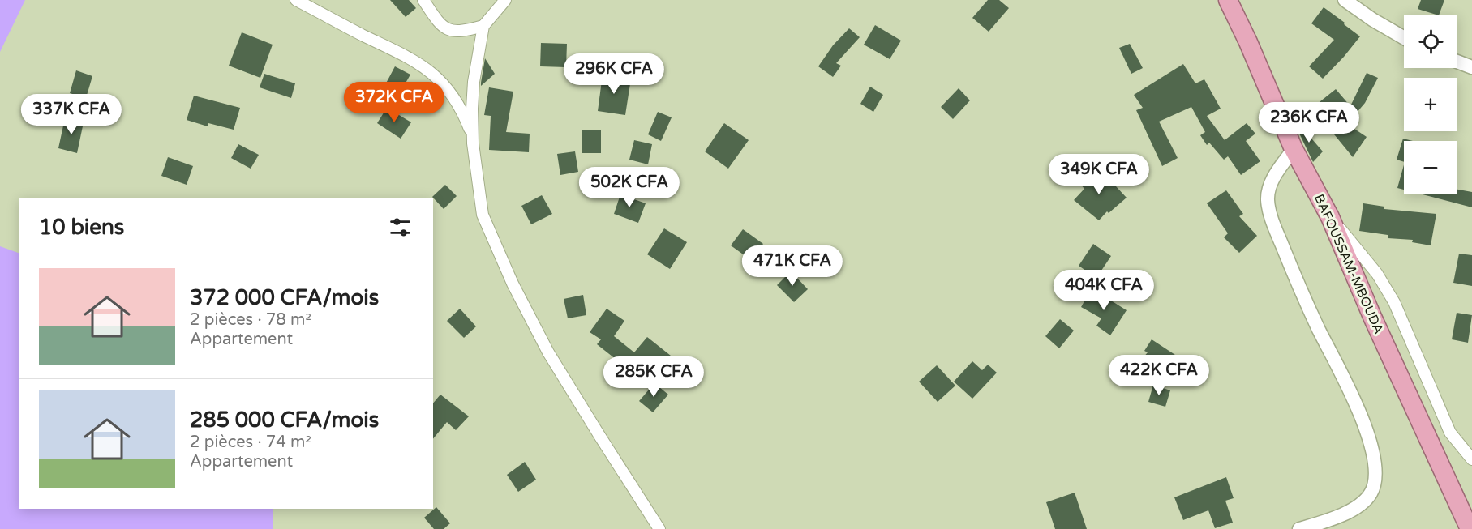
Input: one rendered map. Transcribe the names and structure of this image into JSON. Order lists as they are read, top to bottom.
{
  "streets": {
    "highway": ["BAFOUSSAM-MBOUDA"]
  },
  "page": {
    "map_buttons": ["+", "−"],
    "price": [
      "296K CFA",
      "372K CFA",
      "337K CFA",
      "236K CFA",
      "349K CFA",
      "502K CFA",
      "471K CFA",
      "404K CFA",
      "422K CFA",
      "285K CFA"
    ],
    "heading": "10 biens",
    "list": [
      {
        "name": "372 000 CFA/mois",
        "note": "2 pièces · 78 m² · Appartement"
      },
      {
        "name": "285 000 CFA/mois",
        "note": "2 pièces · 74 m² · Appartement"
      }
    ]
  }
}
